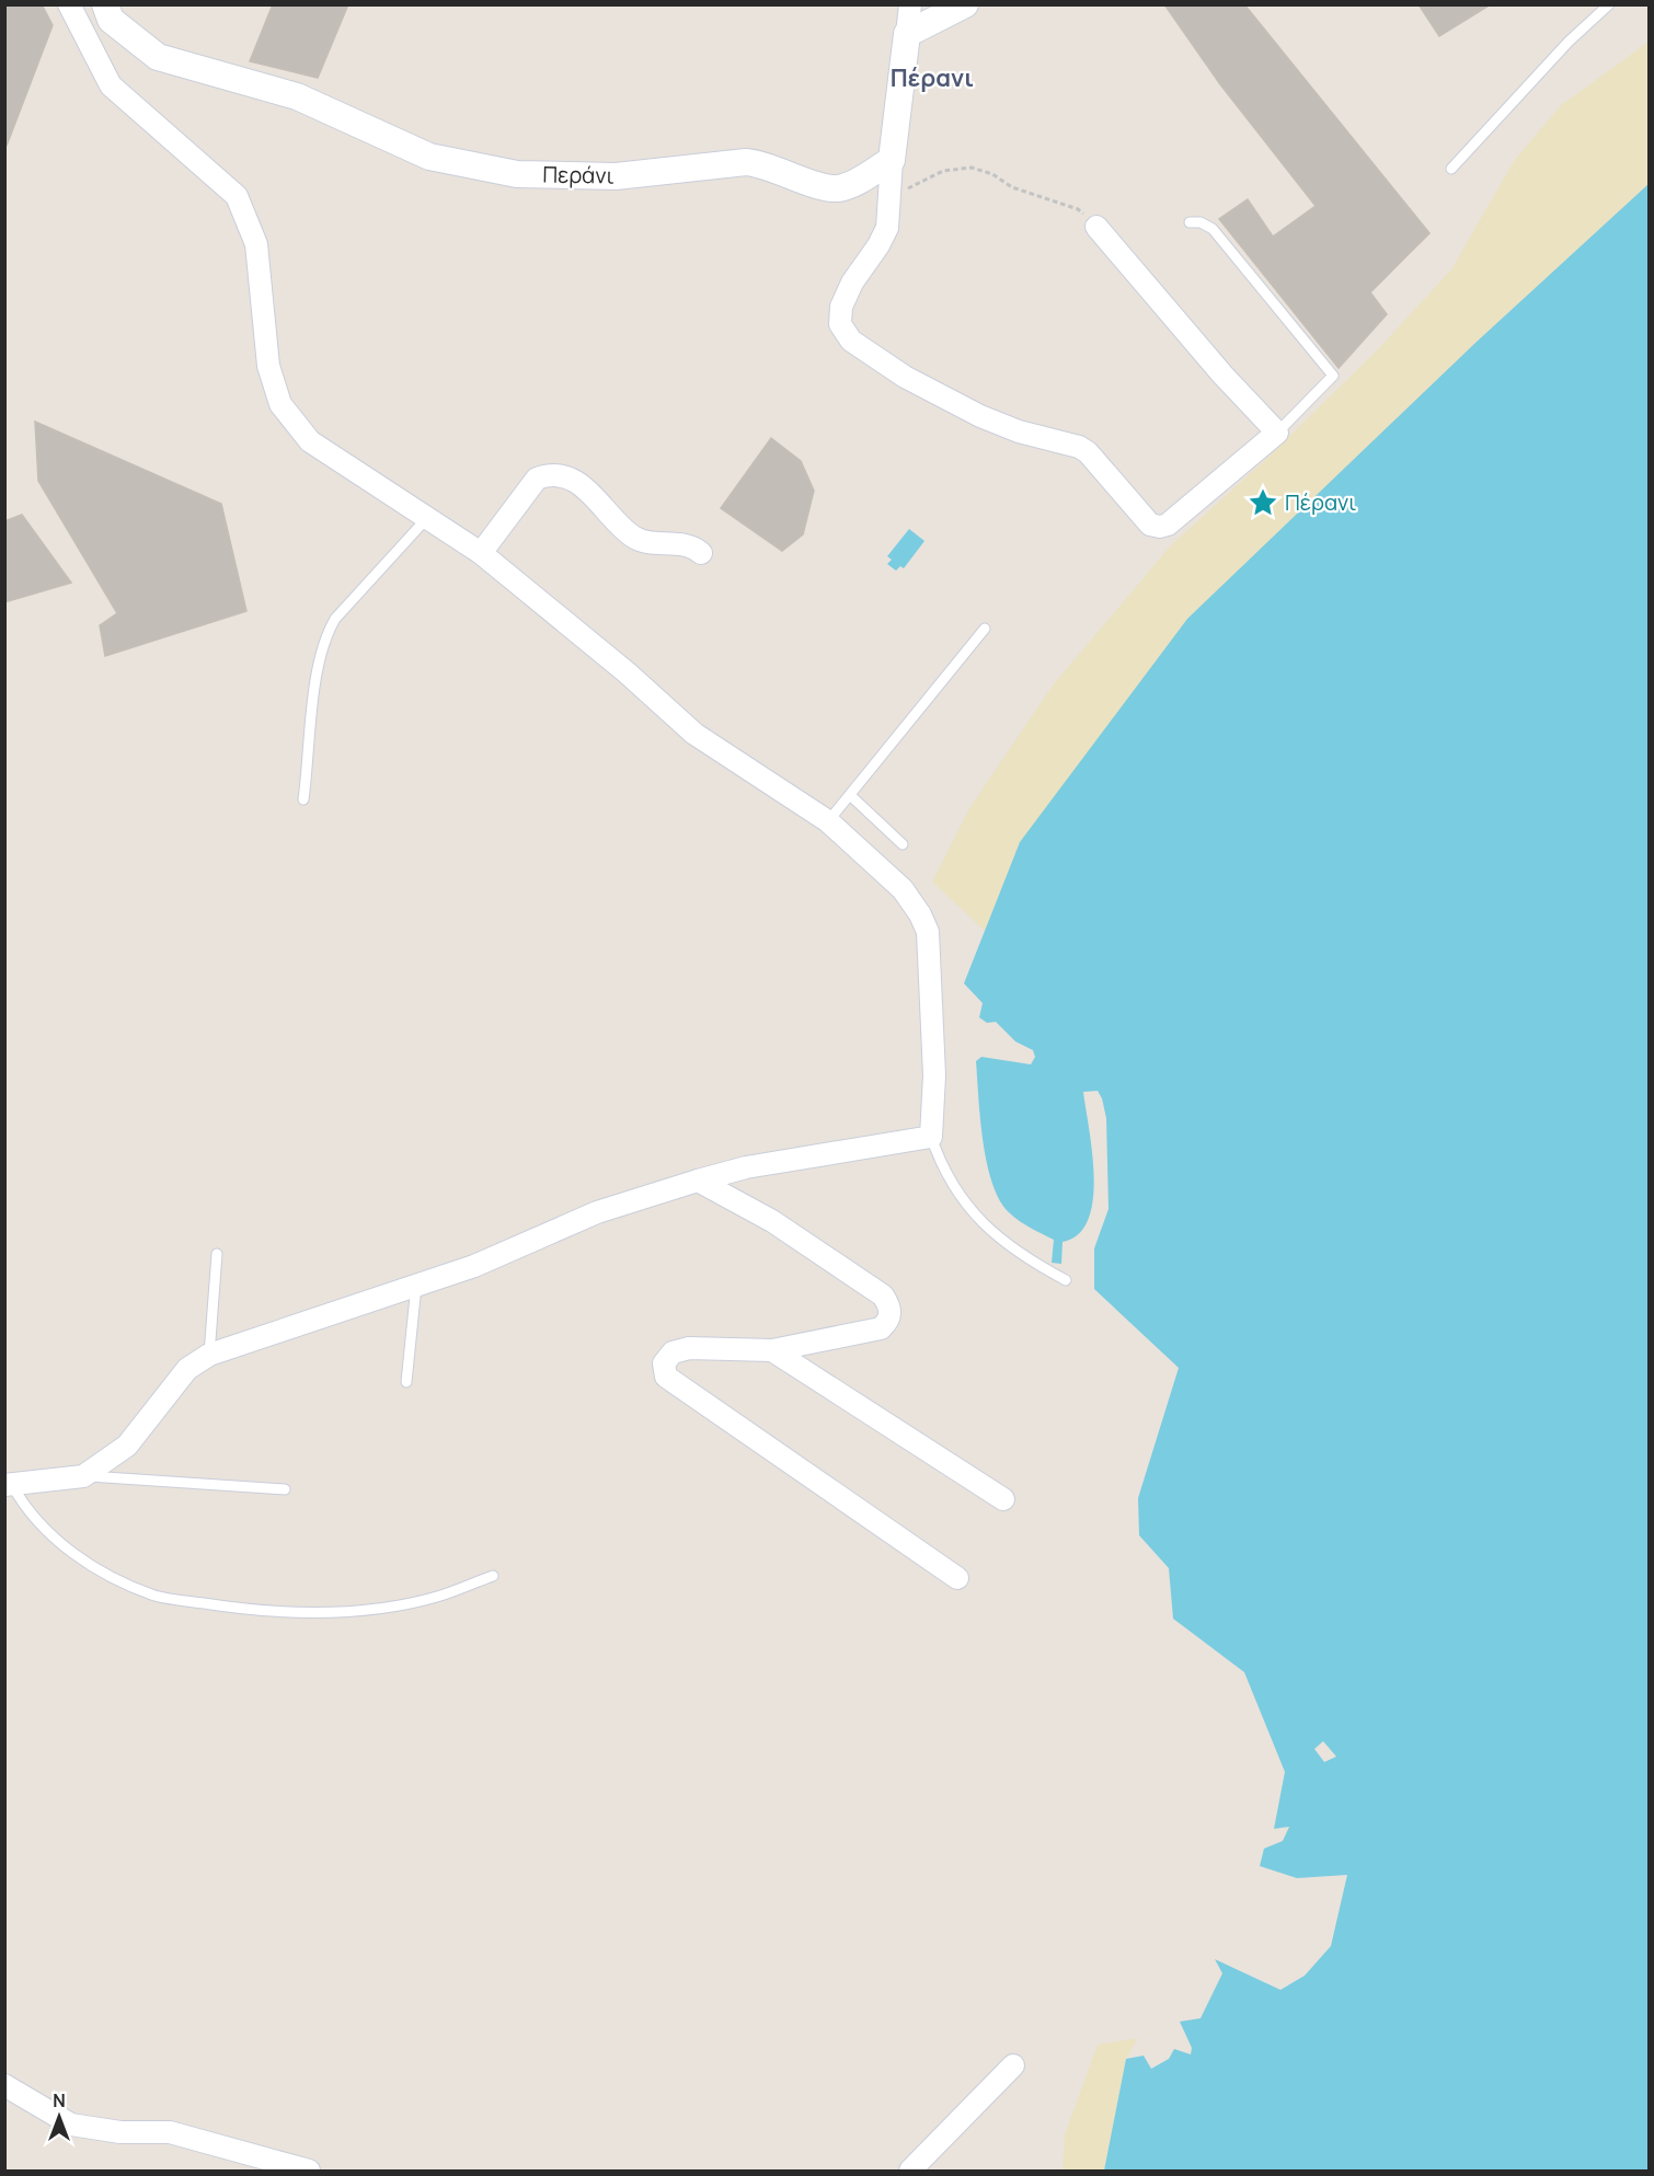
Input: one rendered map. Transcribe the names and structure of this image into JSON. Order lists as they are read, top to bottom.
{
  "streets": {
    "street": ["Περάνι"]
  },
  "districts": ["Πέρανι"],
  "places": {
    "place": ["Πέρανι"]
  },
  "north": "top"
}
